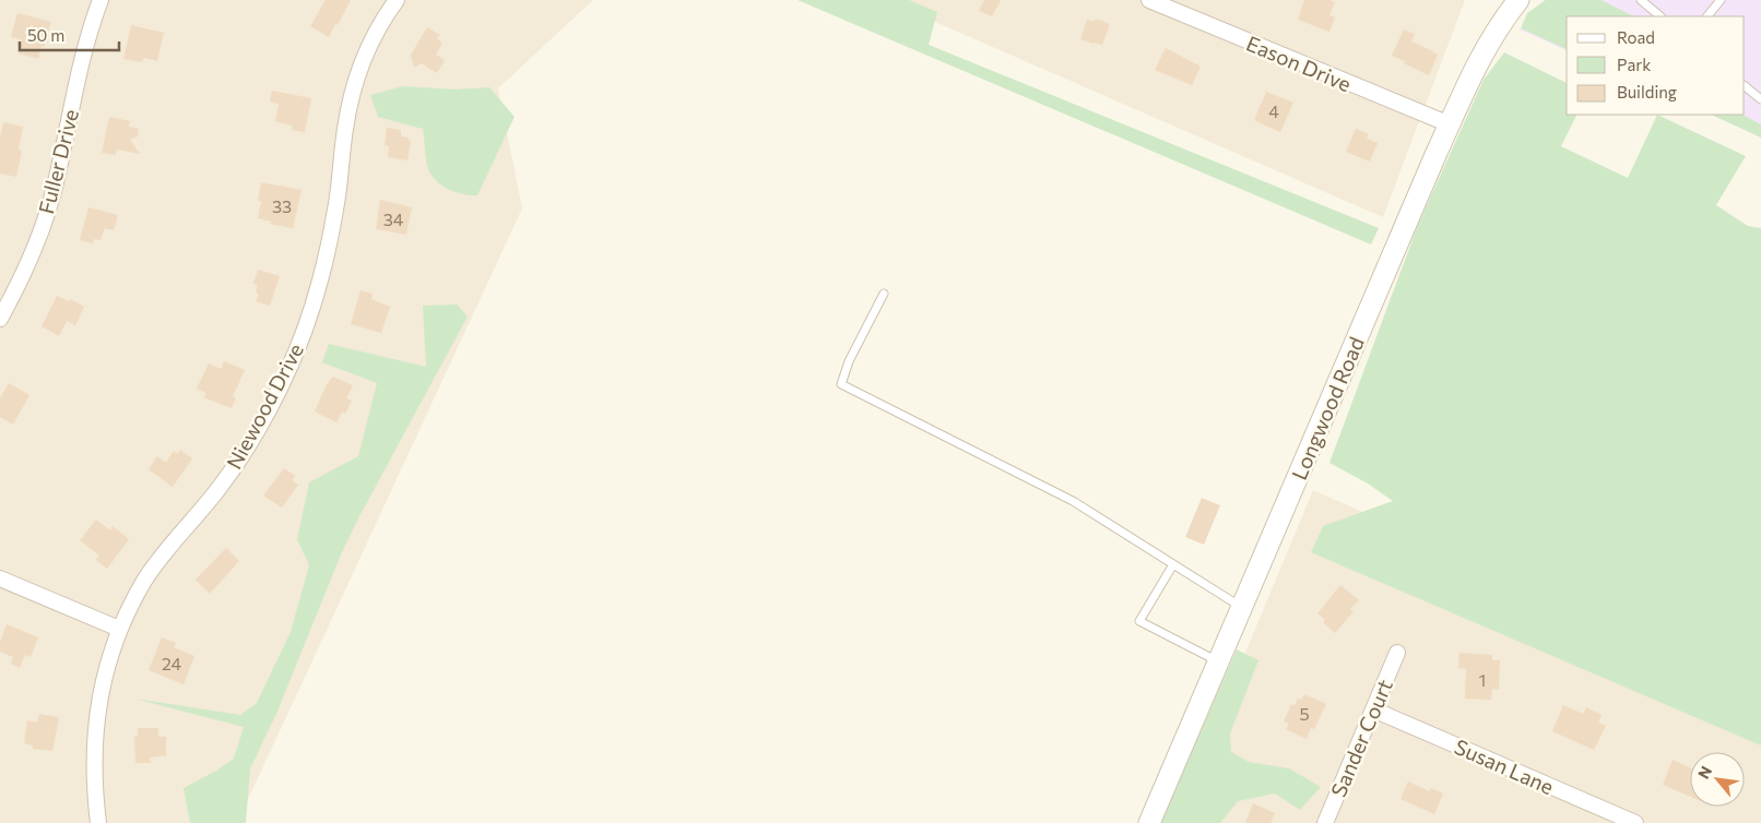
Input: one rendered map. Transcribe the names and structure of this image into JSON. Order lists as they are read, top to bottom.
{
  "streets": {
    "main road": ["Longwood Road"],
    "street": [
      "Eason Drive",
      "Fuller Drive",
      "Niewood Drive",
      "Sander Court",
      "Susan Lane"
    ]
  },
  "crossings": [
    ["Eason Drive", "Longwood Road"],
    ["Sander Court", "Susan Lane"]
  ],
  "house_numbers": [
    "4",
    "33",
    "34",
    "24",
    "1",
    "5"
  ],
  "legend": ["Road", "Park", "Building"],
  "scale_bar": "50 m",
  "north": "top left"
}
